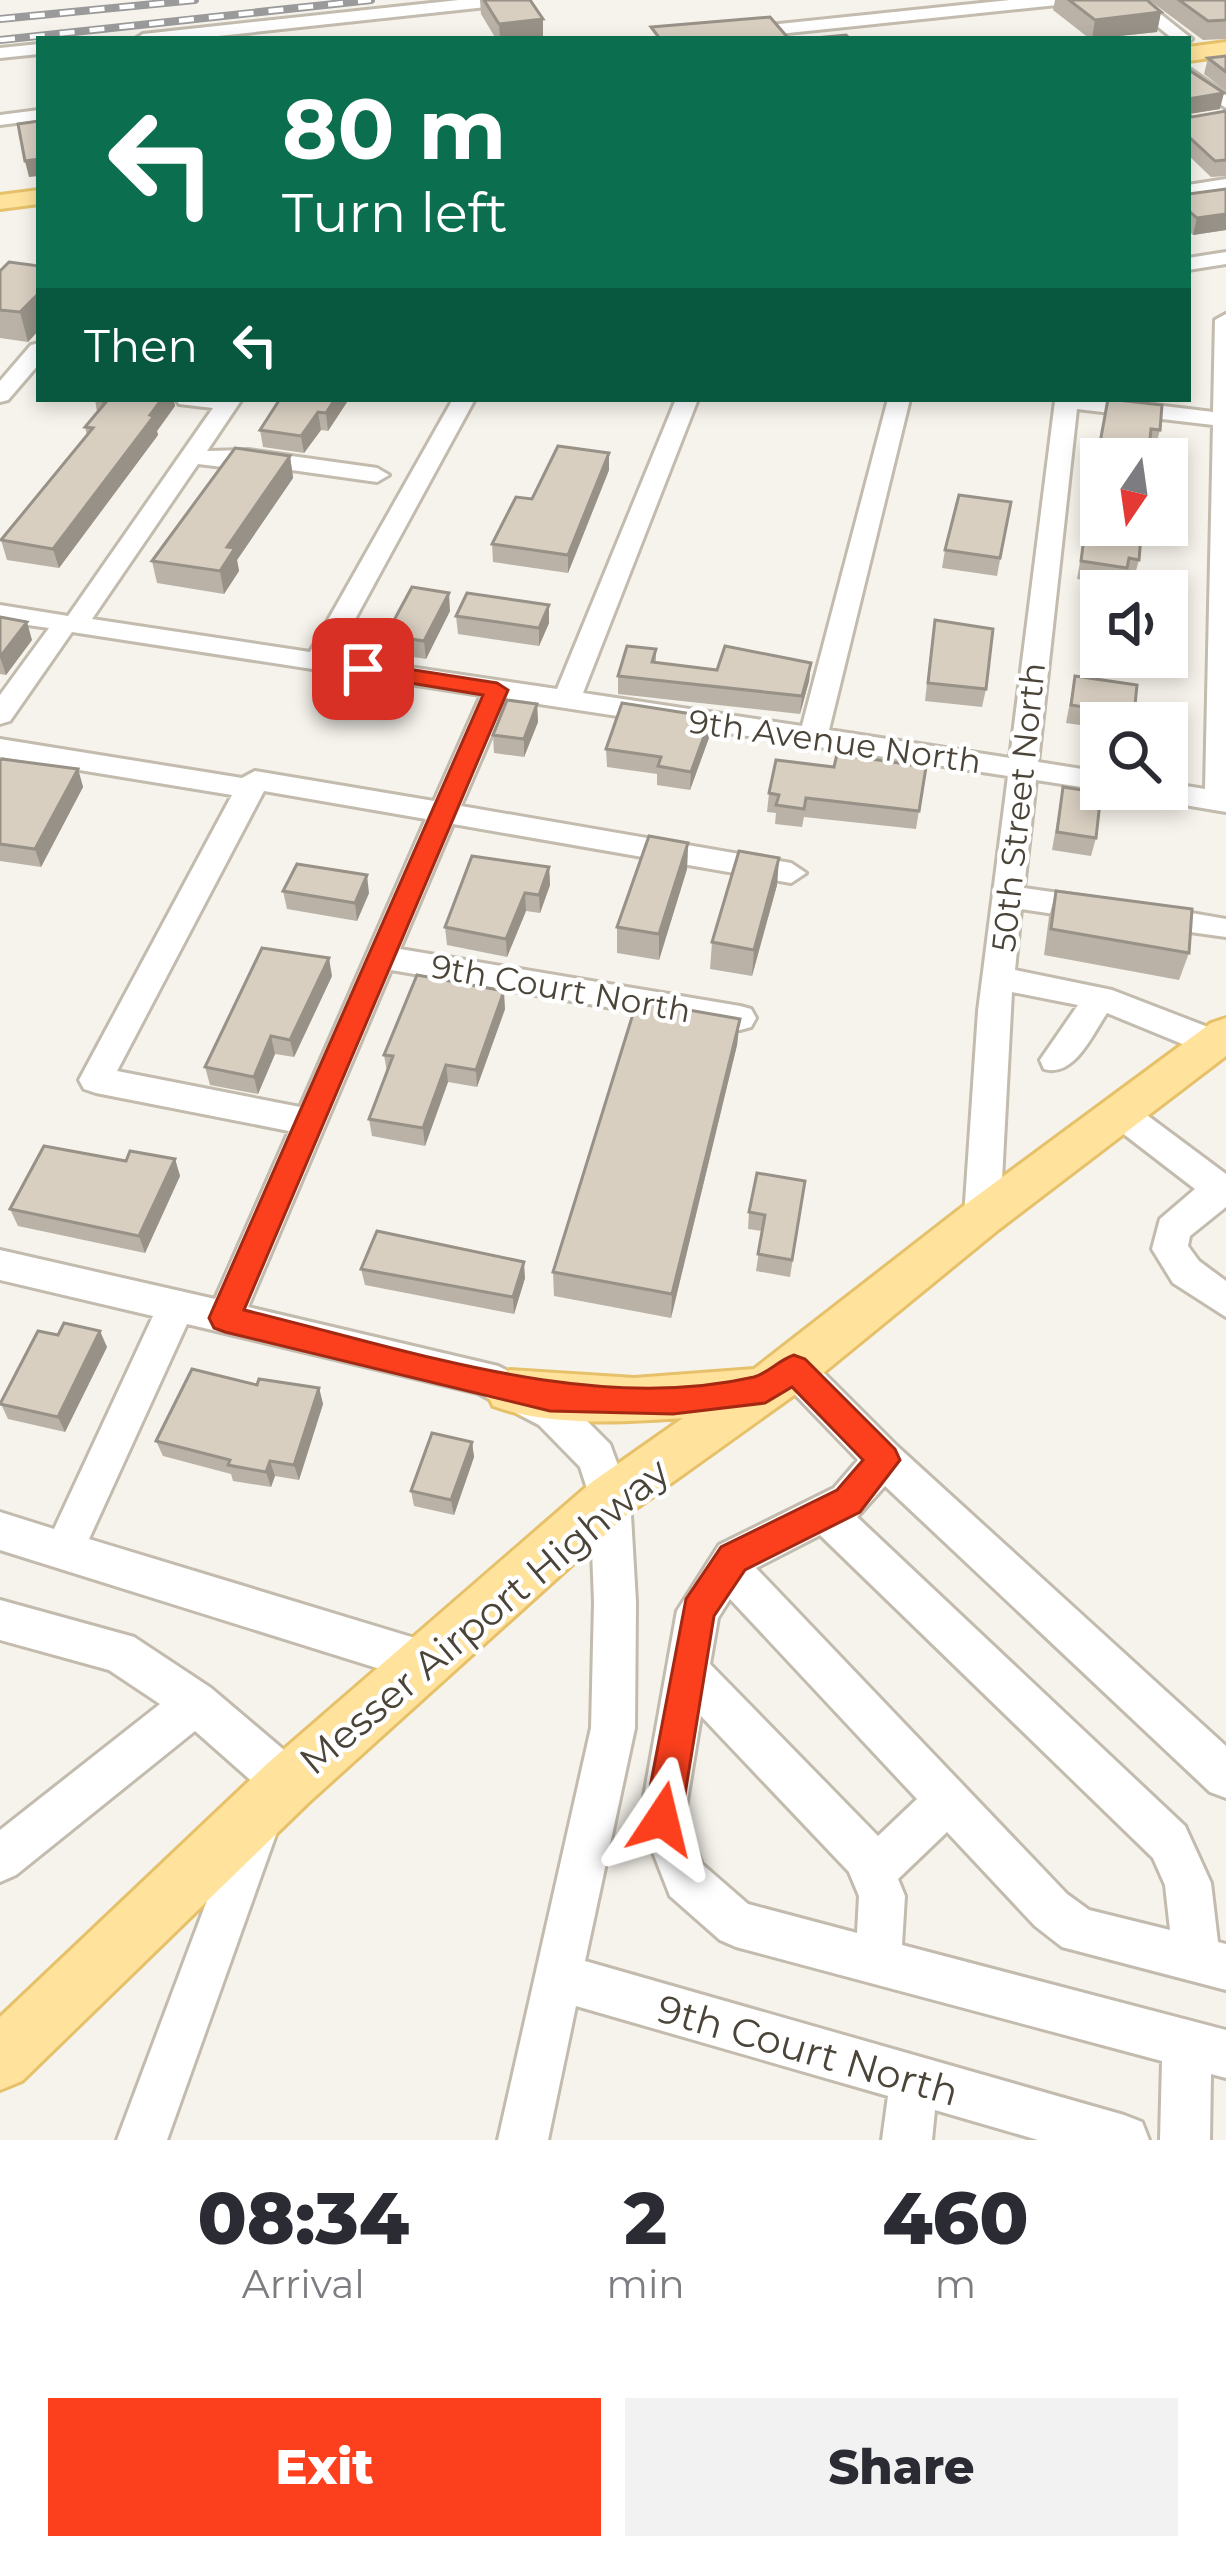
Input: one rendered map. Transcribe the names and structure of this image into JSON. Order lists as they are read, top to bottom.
{
  "streets": {
    "main road": ["Messer Airport Highway"],
    "street": ["9th Avenue North", "50th Street North", "9th Court North"]
  },
  "crossings": [
    ["9th Avenue North", "50th Street North"],
    ["50th Street North", "Messer Airport Highway"]
  ],
  "north": "bottom",
  "page": {
    "turn": ["80 m", "Turn left"],
    "then": "Then",
    "eta": [
      "08:34",
      "Arrival",
      "2",
      "min",
      "460",
      "m"
    ],
    "buttons": ["Exit", "Share"]
  }
}
